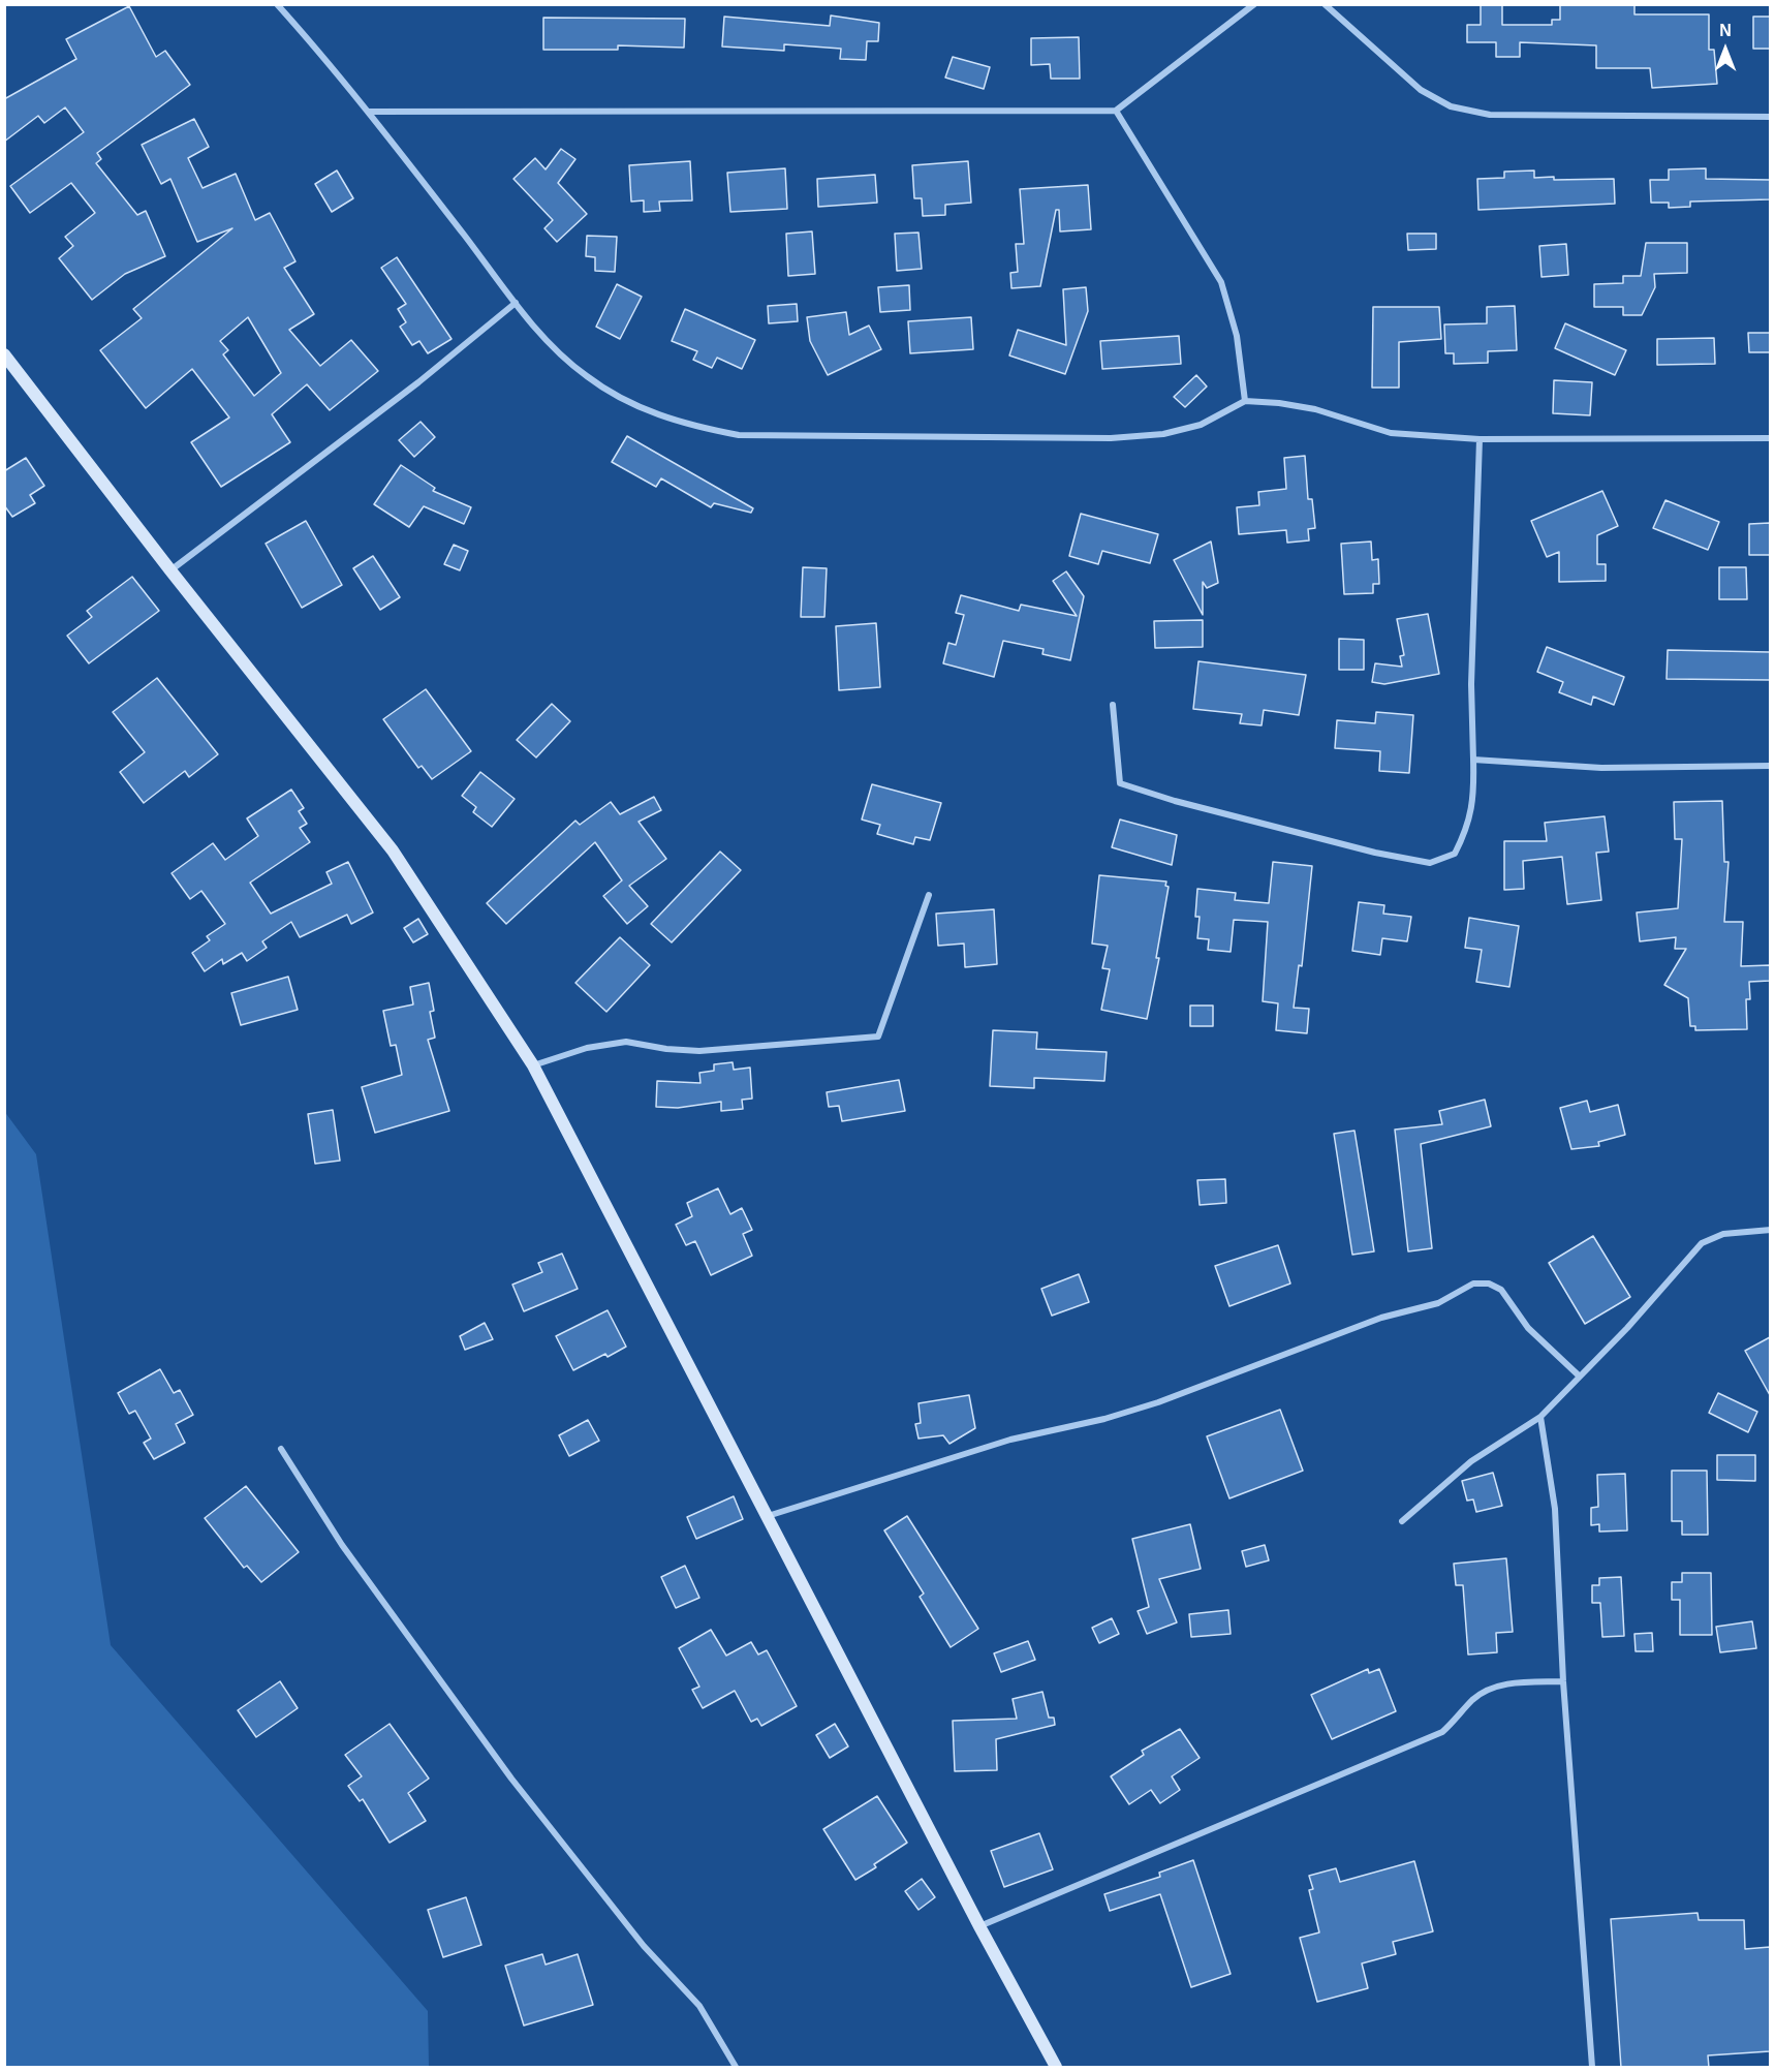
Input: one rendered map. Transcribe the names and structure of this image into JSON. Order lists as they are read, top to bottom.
{
  "north": "top"
}
